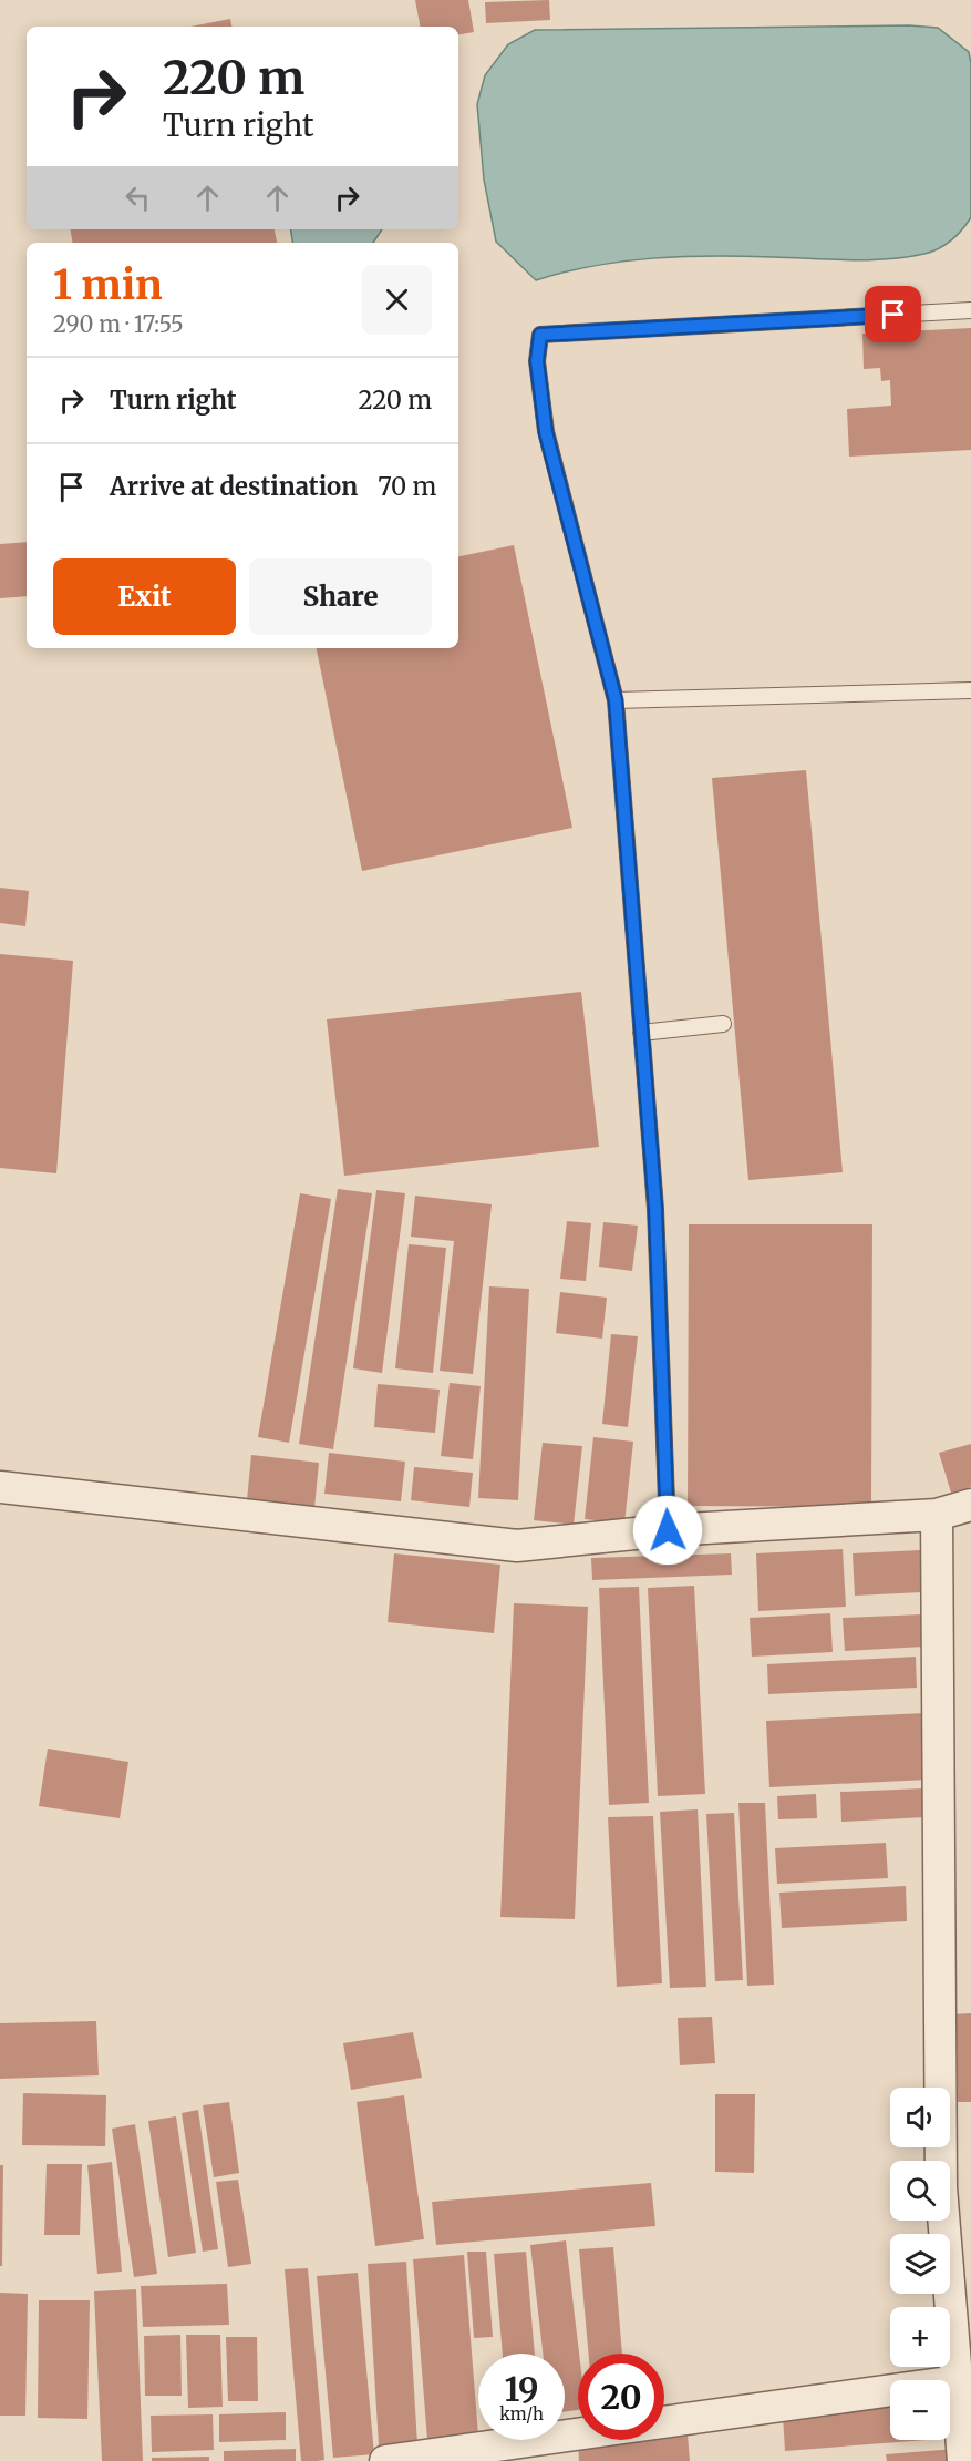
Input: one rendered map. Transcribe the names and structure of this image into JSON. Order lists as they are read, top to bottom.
{
  "page": {
    "turn": ["220 m", "Turn right"],
    "heading": ["1 min", "290 m · 17:55"],
    "list": [
      {
        "name": "Turn right",
        "value": "220 m"
      },
      {
        "name": "Arrive at destination",
        "value": "70 m"
      }
    ],
    "buttons": ["Exit", "Share"],
    "map_buttons": ["+", "−"],
    "speed": "19 km/h",
    "limit": "20"
  }
}
